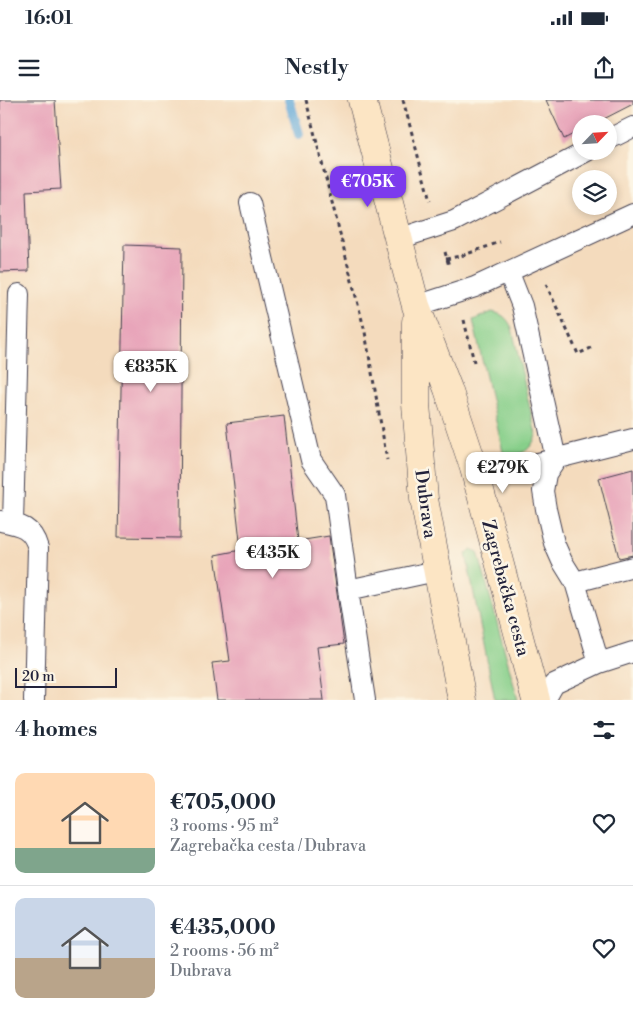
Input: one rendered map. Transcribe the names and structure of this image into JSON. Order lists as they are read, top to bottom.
{
  "streets": {
    "main road": ["Dubrava", "Zagrebačka cesta"]
  },
  "crossings": [
    ["Dubrava", "Zagrebačka cesta"]
  ],
  "scale_bar": "20 m",
  "north": "top right",
  "page": {
    "status": "16:01",
    "header": "Nestly",
    "price": [
      "€705K",
      "€835K",
      "€279K",
      "€435K"
    ],
    "scale": "20 m",
    "heading": "4 homes",
    "list": [
      {
        "name": "€705,000",
        "note": "3 rooms · 95 m² · Zagrebačka cesta / Dubrava"
      },
      {
        "name": "€435,000",
        "note": "2 rooms · 56 m² · Dubrava"
      }
    ]
  }
}
